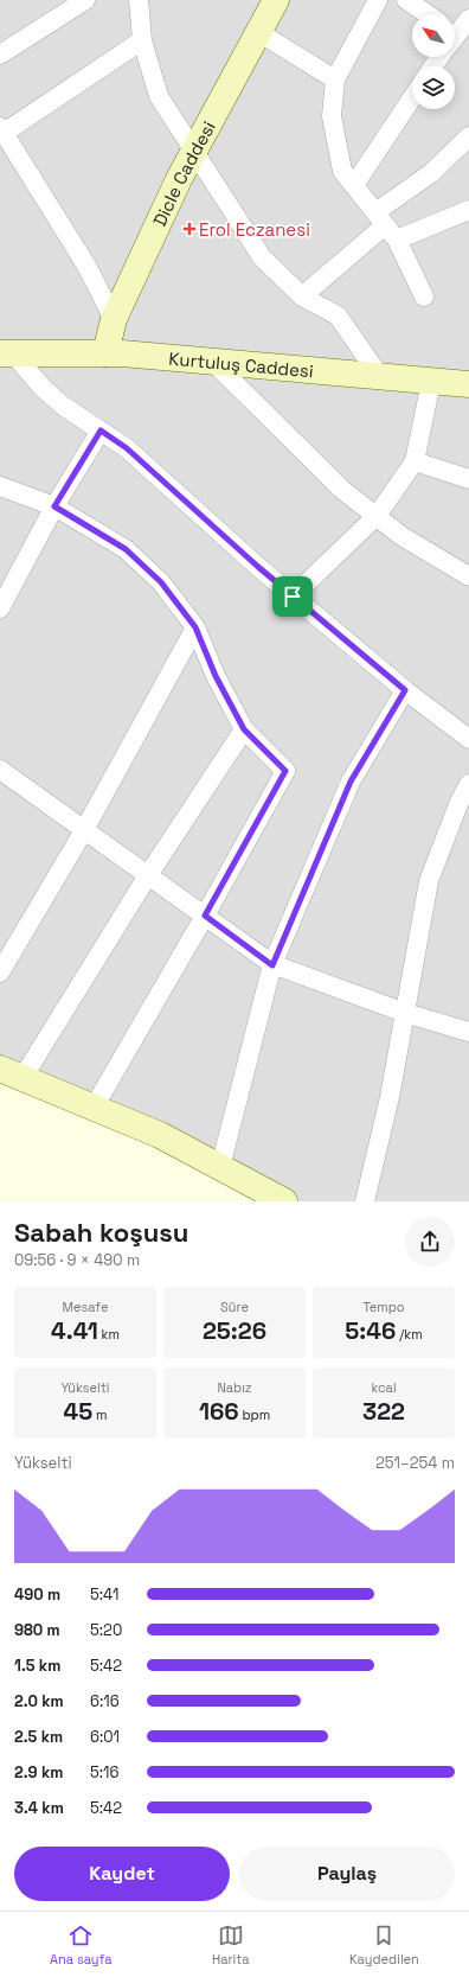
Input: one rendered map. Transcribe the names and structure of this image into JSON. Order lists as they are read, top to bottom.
{
  "streets": {
    "main road": ["Dicle Caddesi", "Kurtuluş Caddesi"]
  },
  "crossings": [
    ["Dicle Caddesi", "Kurtuluş Caddesi"]
  ],
  "places": {
    "health": ["Erol Eczanesi"]
  },
  "north": "top left",
  "page": {
    "heading": ["Sabah koşusu", "09:56 · 9 × 490 m"],
    "stats": [
      ["Mesafe", "4.41 km"],
      ["Süre", "25:26"],
      ["Tempo", "5:46 /km"],
      ["Yükselti", "45 m"],
      ["Nabız", "166 bpm"],
      ["kcal", "322"]
    ],
    "chart": ["Yükselti", "251–254 m"],
    "list": [
      {
        "name": "490 m",
        "note": "5:41"
      },
      {
        "name": "980 m",
        "note": "5:20"
      },
      {
        "name": "1.5 km",
        "note": "5:42"
      },
      {
        "name": "2.0 km",
        "note": "6:16"
      },
      {
        "name": "2.5 km",
        "note": "6:01"
      },
      {
        "name": "2.9 km",
        "note": "5:16"
      },
      {
        "name": "3.4 km",
        "note": "5:42"
      }
    ],
    "buttons": ["Kaydet", "Paylaş"],
    "tabs": ["Ana sayfa", "Harita", "Kaydedilen"]
  }
}
